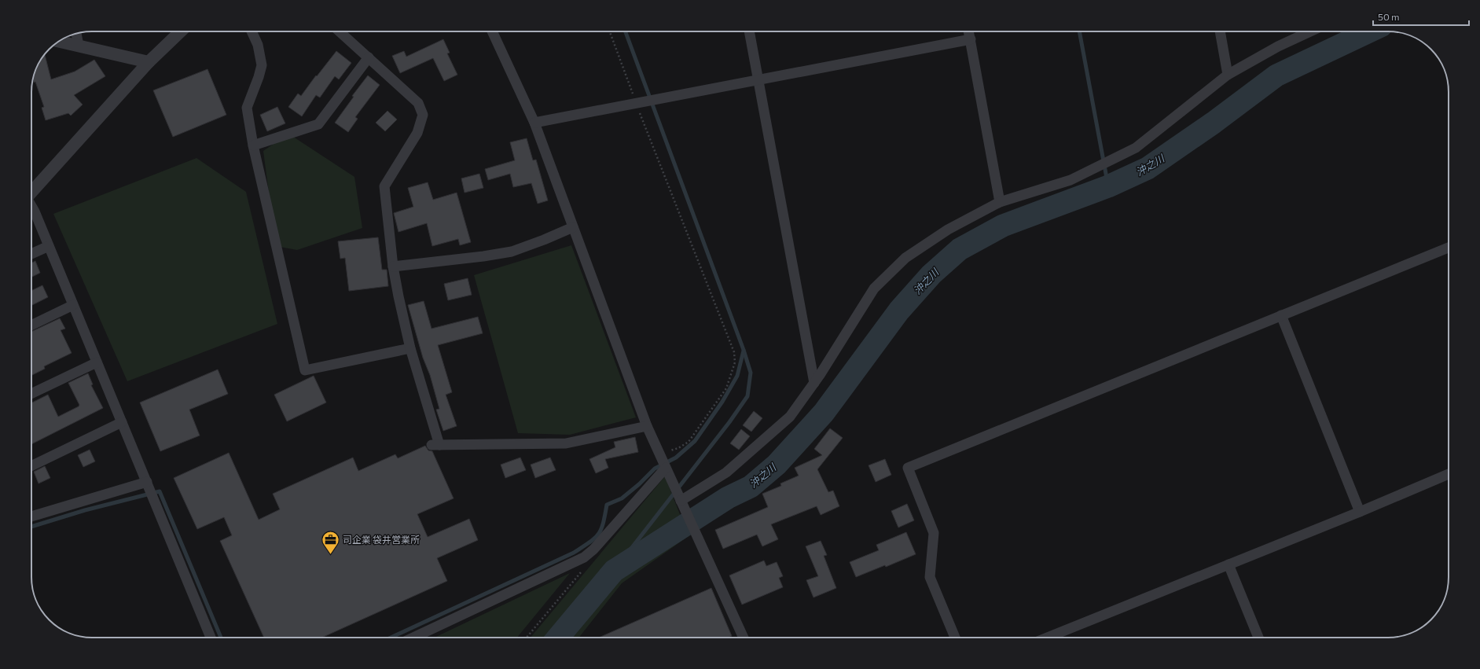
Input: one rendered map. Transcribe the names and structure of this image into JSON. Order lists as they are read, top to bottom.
{
  "water": ["沖之川"],
  "places": {
    "office": ["司企業 袋井営業所"]
  },
  "scale_bar": "50 m"
}
